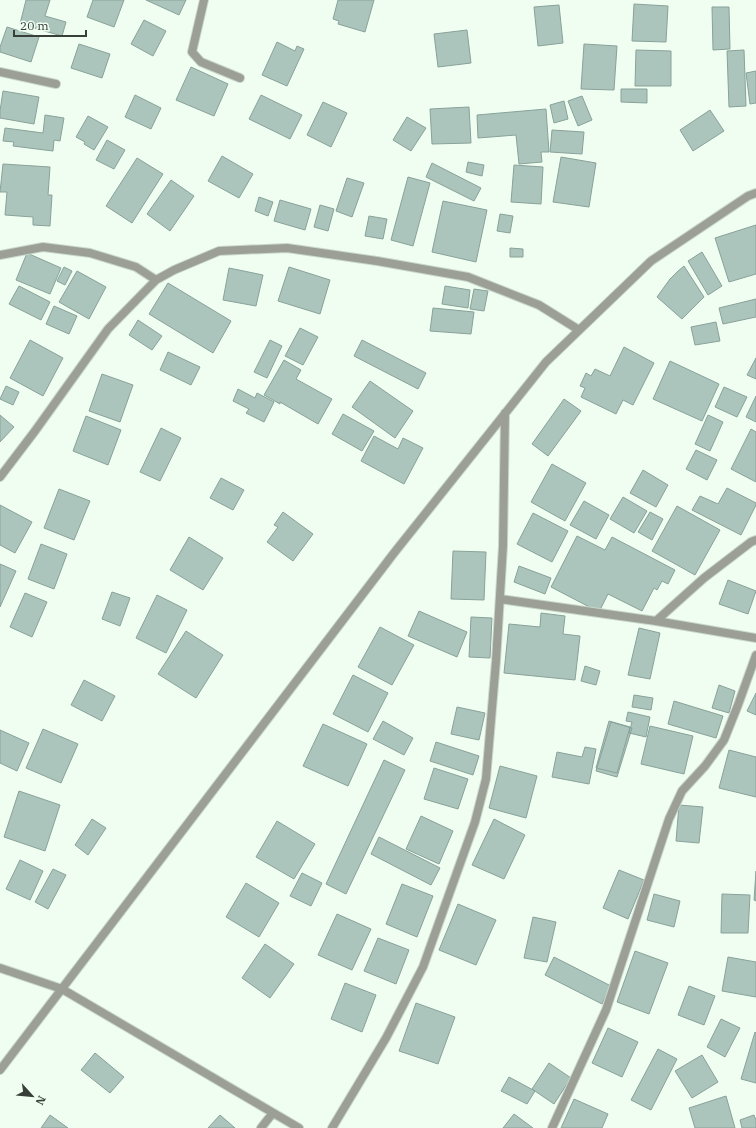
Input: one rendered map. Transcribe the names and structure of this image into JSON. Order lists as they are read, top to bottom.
{
  "scale_bar": "20 m",
  "north": "bottom right"
}
